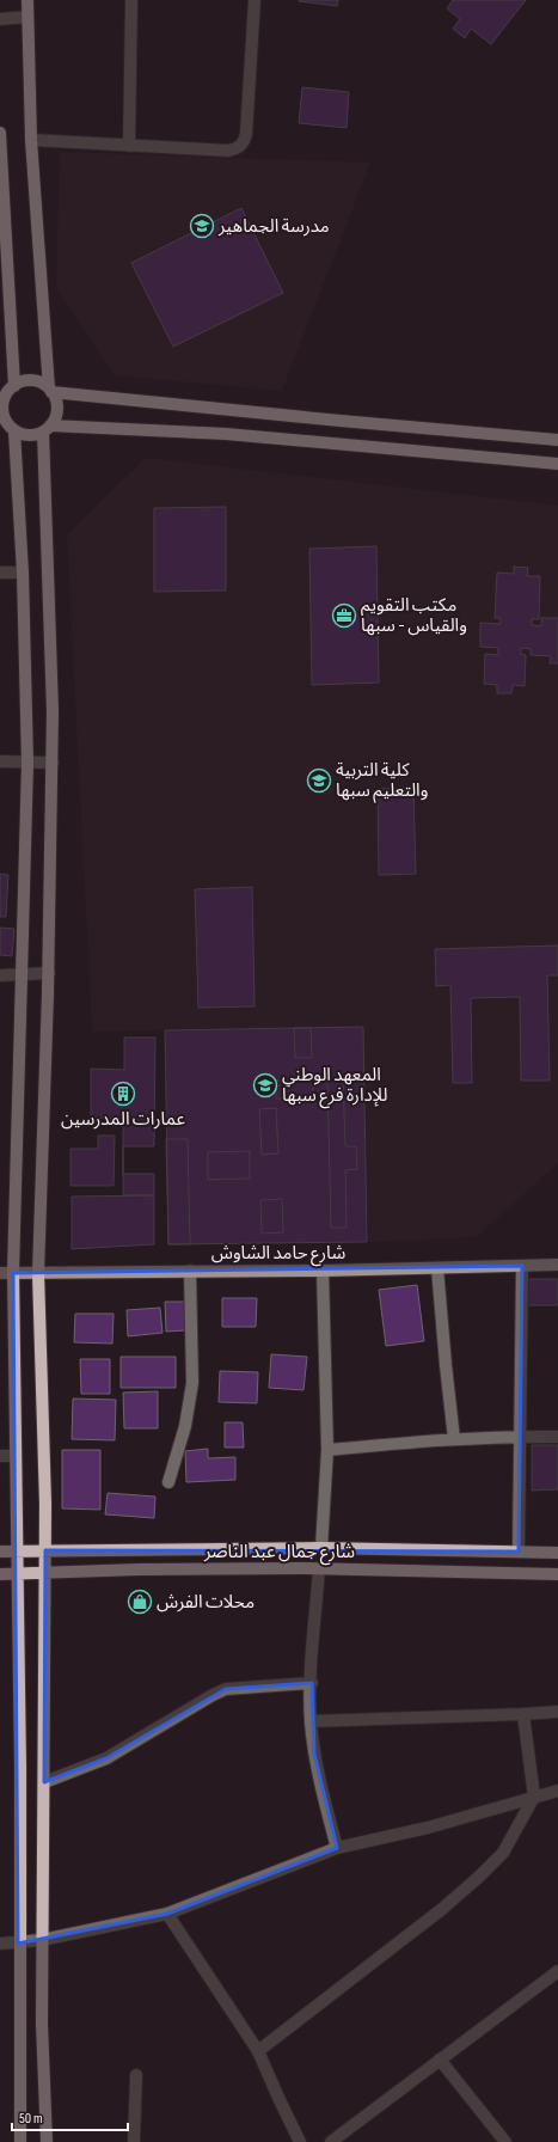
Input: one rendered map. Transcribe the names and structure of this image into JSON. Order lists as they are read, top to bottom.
{
  "streets": {
    "main road": ["شارع جمال عبد الناصر"],
    "street": ["شارع حامد الشاوش"]
  },
  "places": {
    "school or university": ["مدرسة الجماهير", "كلية التربية والتعليم سبها", "المعهد الوطني للإدارة فرع سبها"],
    "office": ["مكتب التقويم والقياس - سبها"],
    "building": ["عمارات المدرسين"],
    "shop": ["محلات الفرش"]
  },
  "scale_bar": "50 m"
}
